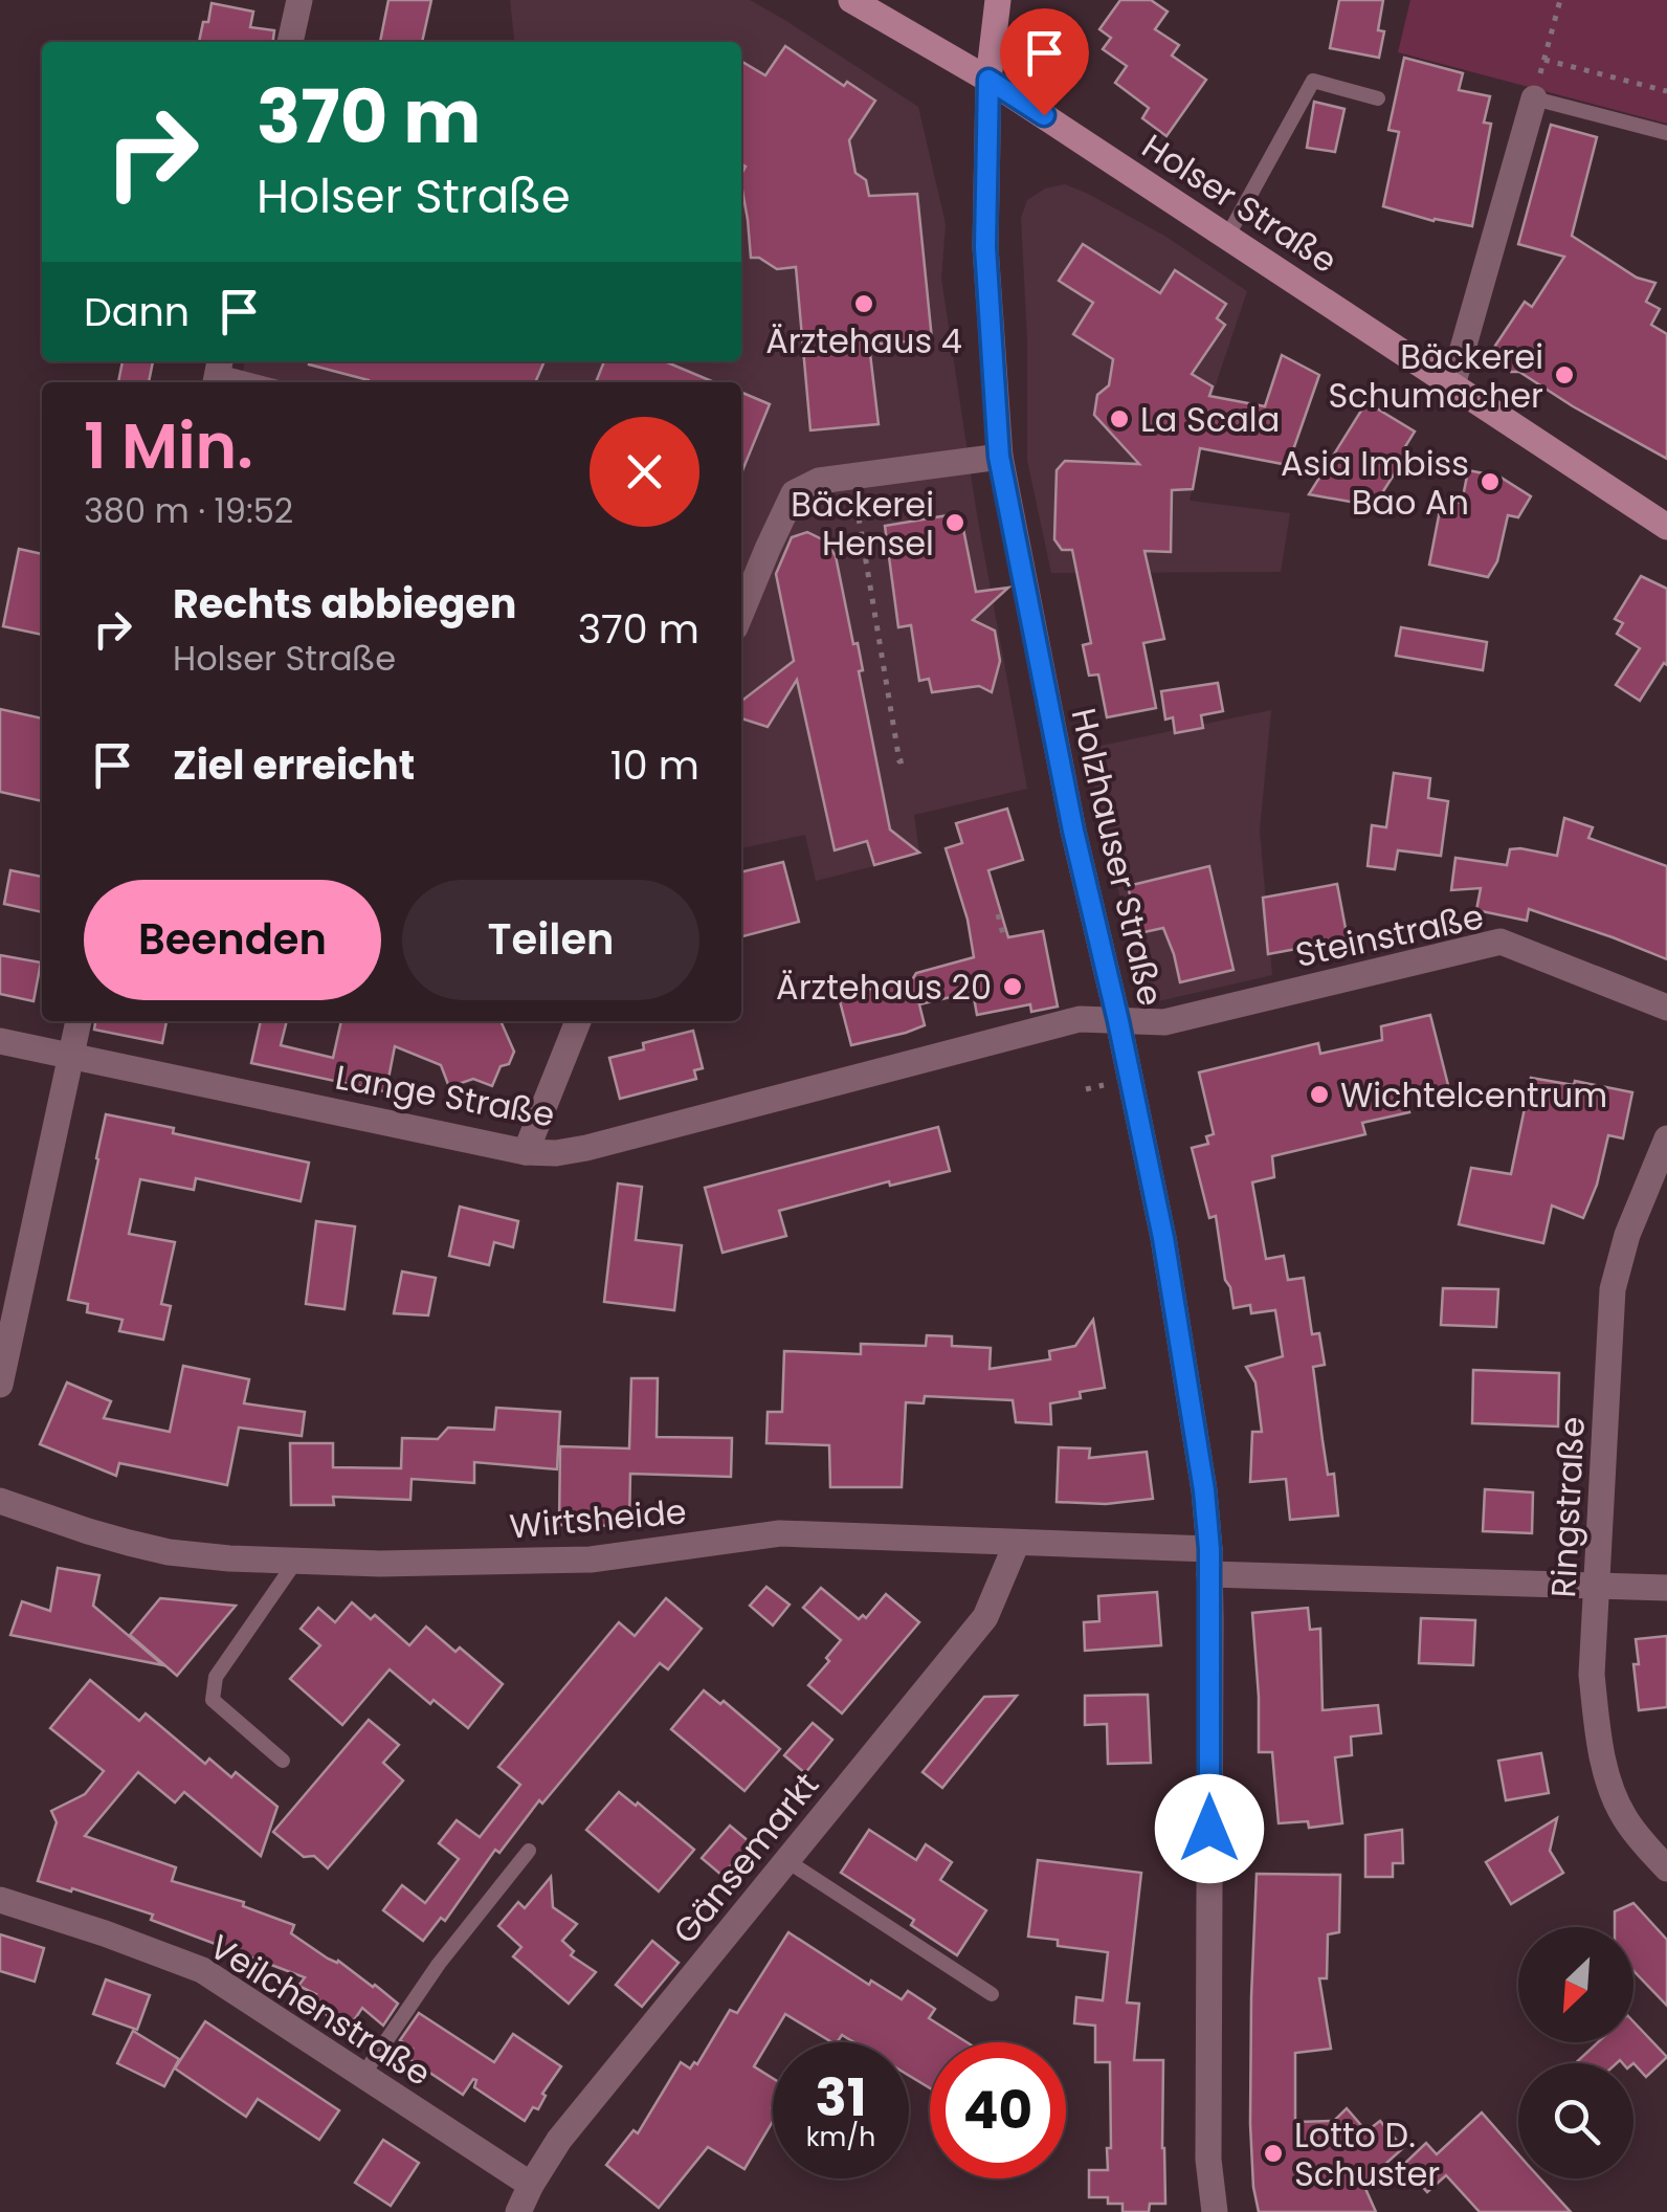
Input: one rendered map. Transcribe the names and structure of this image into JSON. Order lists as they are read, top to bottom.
{
  "streets": {
    "main road": ["Holser Straße"],
    "street": [
      "Holzhauser Straße",
      "Steinstraße",
      "Lange Straße",
      "Ringstraße",
      "Wirtsheide",
      "Gänsemarkt",
      "Veilchenstraße"
    ]
  },
  "crossings": [
    ["Holser Straße", "Holzhauser Straße"],
    ["Holzhauser Straße", "Steinstraße"],
    ["Holzhauser Straße", "Lange Straße"],
    ["Holzhauser Straße", "Wirtsheide"],
    ["Steinstraße", "Lange Straße"],
    ["Ringstraße", "Wirtsheide"],
    ["Wirtsheide", "Gänsemarkt"],
    ["Gänsemarkt", "Veilchenstraße"]
  ],
  "places": [
    "Ärztehaus 4",
    "Bäckerei Schumacher",
    "La Scala",
    "Asia Imbiss Bao An",
    "Bäckerei Hensel",
    "Ärztehaus 20",
    "Wichtelcentrum",
    "Lotto D. Schuster"
  ],
  "north": "bottom left",
  "page": {
    "turn": ["370 m", "Holser Straße"],
    "then": "Dann",
    "heading": ["1 Min.", "380 m · 19:52"],
    "list": [
      {
        "name": "Rechts abbiegen",
        "note": "Holser Straße",
        "value": "370 m"
      },
      {
        "name": "Ziel erreicht",
        "value": "10 m"
      }
    ],
    "buttons": ["Beenden", "Teilen"],
    "speed": "31 km/h",
    "limit": "40"
  }
}
